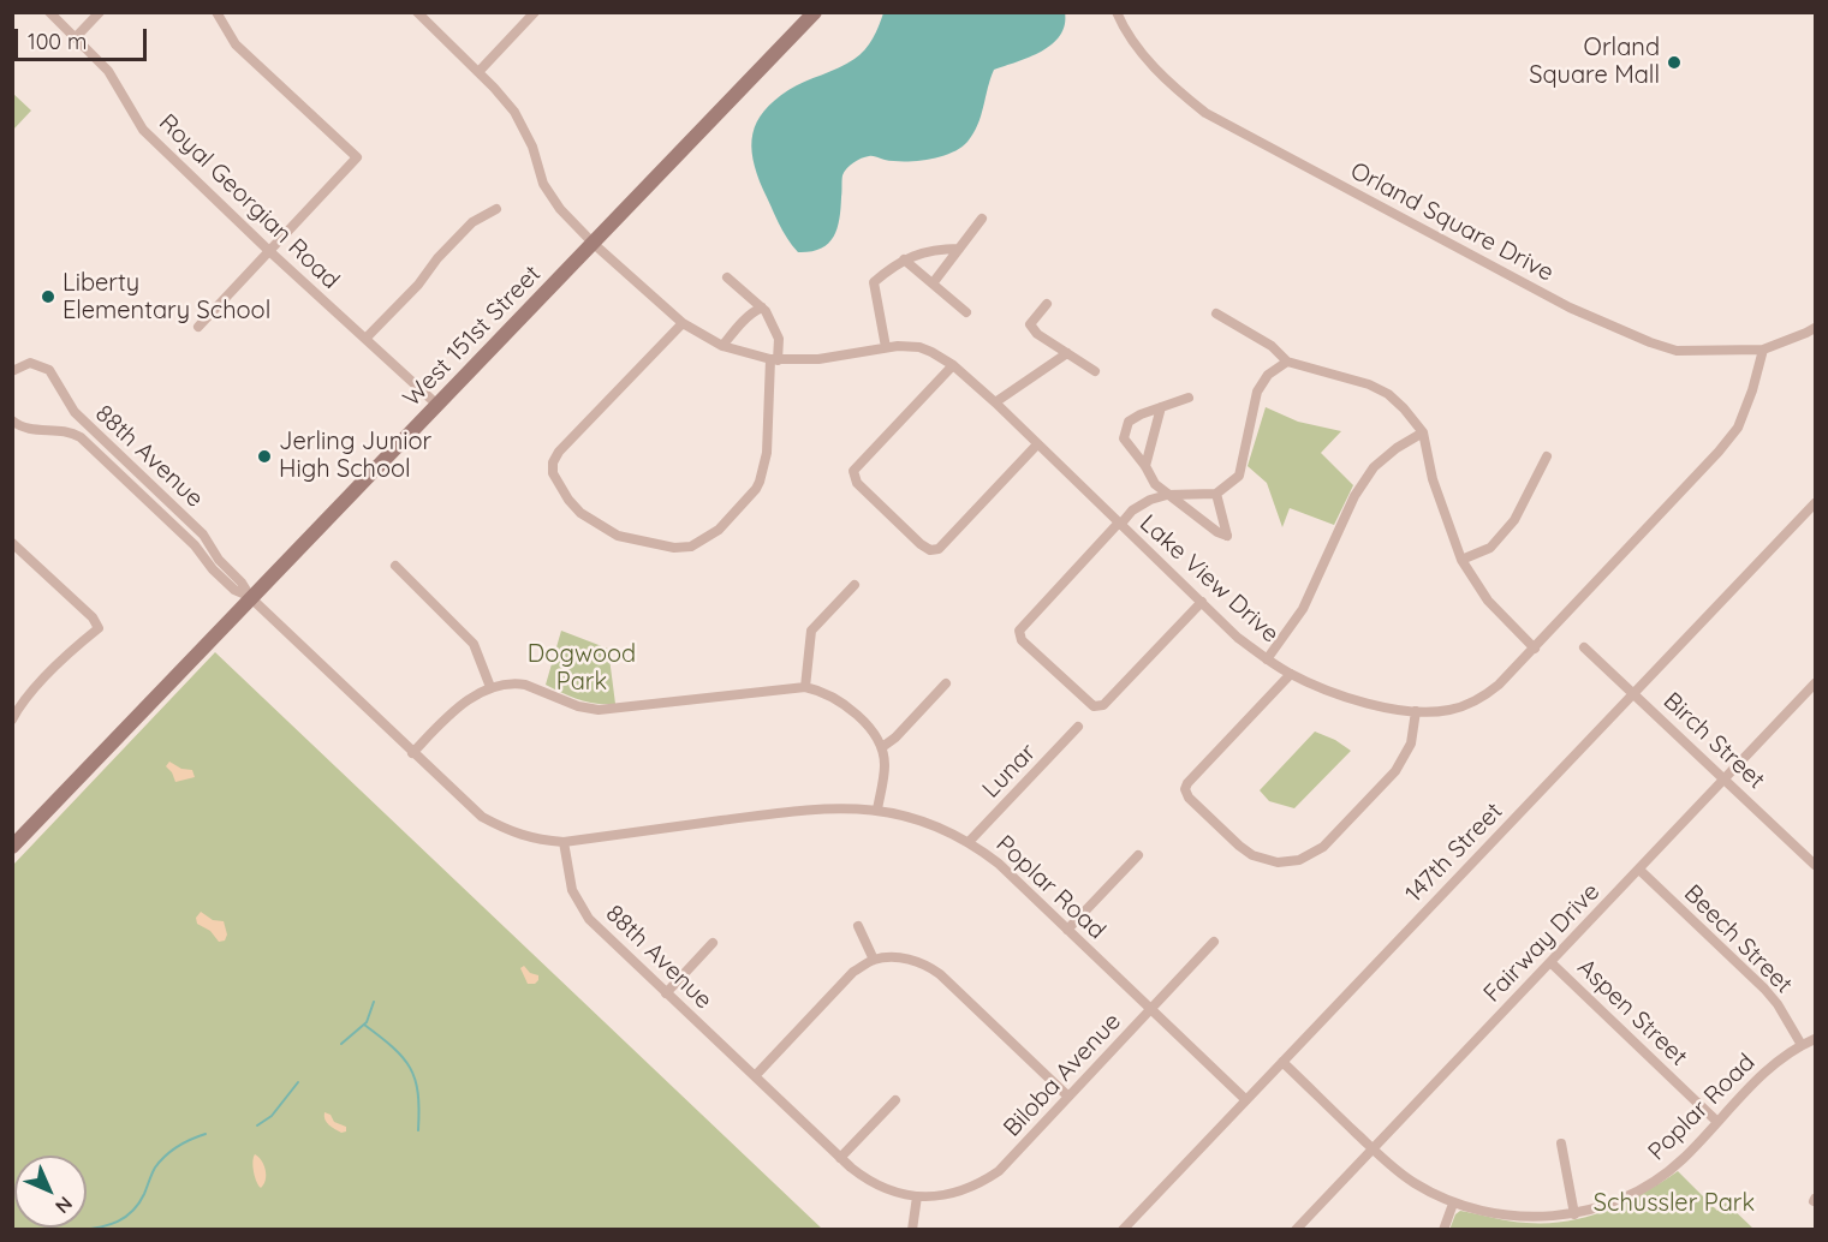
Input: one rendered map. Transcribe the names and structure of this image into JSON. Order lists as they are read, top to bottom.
{
  "streets": {
    "street": [
      "Royal Georgian Road",
      "Orland Square Drive",
      "West 151st Street",
      "88th Avenue",
      "Lake View Drive",
      "Birch Street",
      "Lunar",
      "147th Street",
      "Poplar Road",
      "Beech Street",
      "Fairway Drive",
      "Aspen Street",
      "Biloba Avenue"
    ]
  },
  "crossings": [
    ["Royal Georgian Road", "West 151st Street"],
    ["Orland Square Drive", "Lake View Drive"],
    ["West 151st Street", "88th Avenue"],
    ["West 151st Street", "Lake View Drive"],
    ["88th Avenue", "Poplar Road"],
    ["88th Avenue", "Biloba Avenue"],
    ["Birch Street", "147th Street"],
    ["Birch Street", "Fairway Drive"],
    ["Lunar", "Poplar Road"],
    ["147th Street", "Poplar Road"],
    ["Poplar Road", "Beech Street"],
    ["Poplar Road", "Fairway Drive"],
    ["Poplar Road", "Aspen Street"],
    ["Poplar Road", "Biloba Avenue"],
    ["Beech Street", "Fairway Drive"],
    ["Fairway Drive", "Aspen Street"]
  ],
  "parks": ["Dogwood Park", "Schussler Park"],
  "places": ["Orland Square Mall", "Liberty Elementary School", "Jerling Junior High School"],
  "scale_bar": "100 m",
  "north": "bottom right"
}
